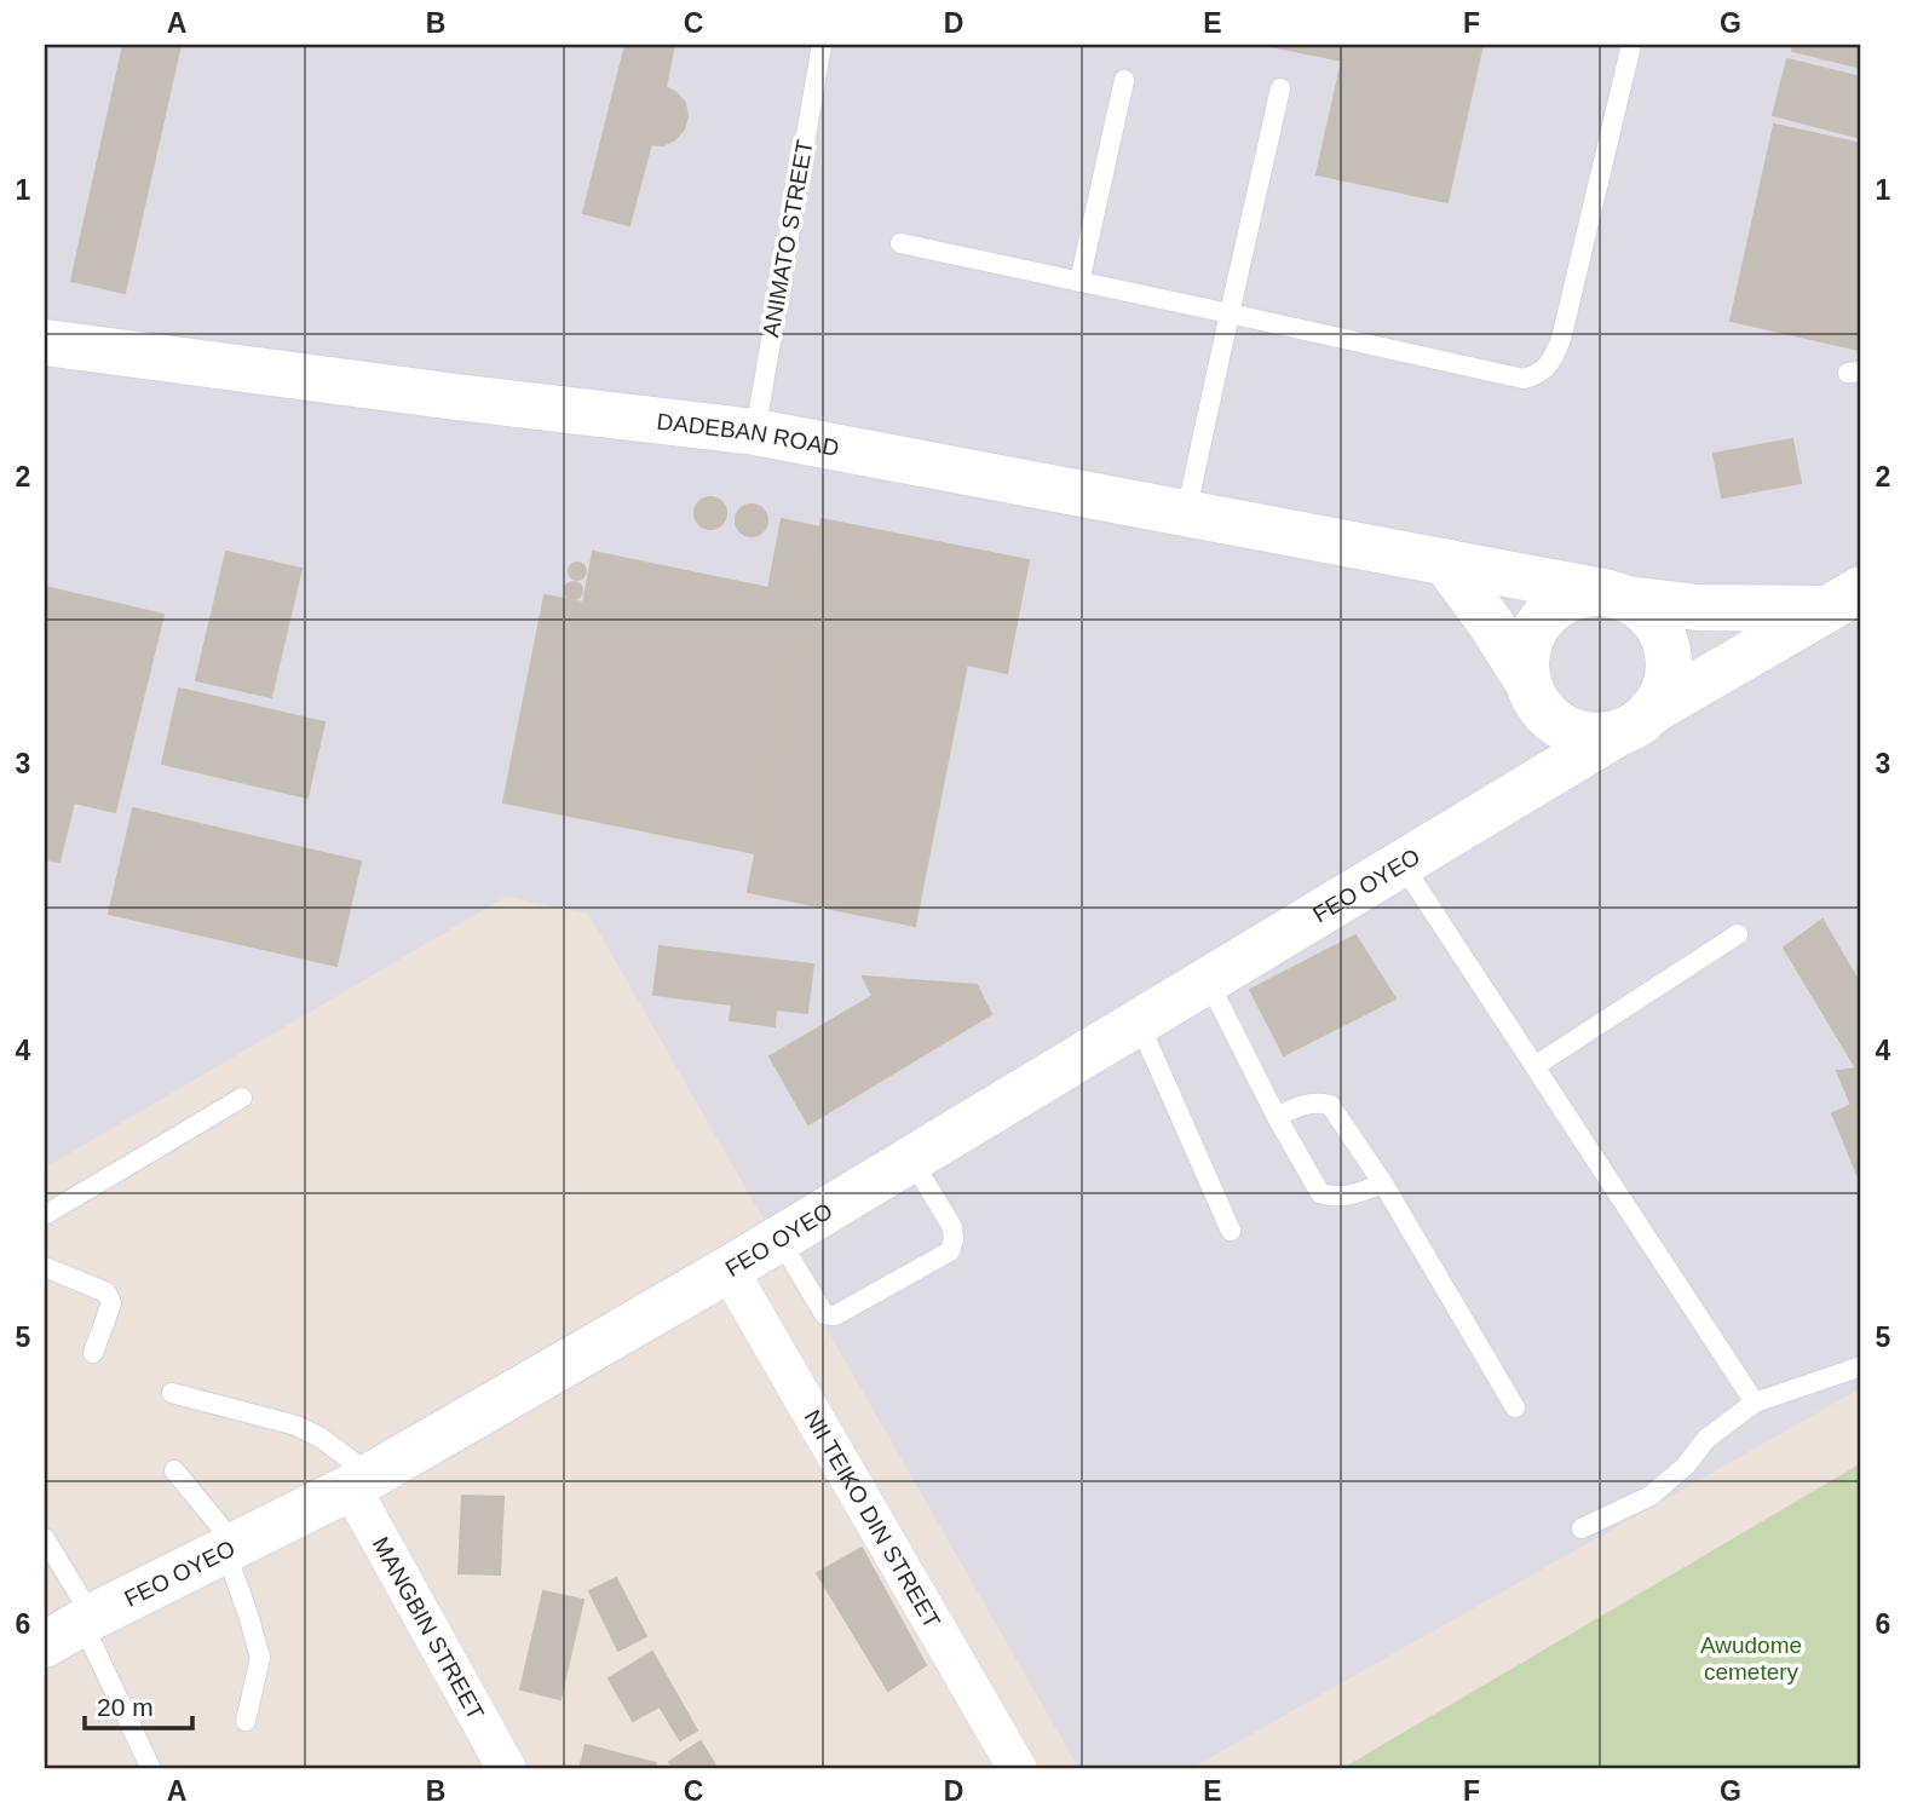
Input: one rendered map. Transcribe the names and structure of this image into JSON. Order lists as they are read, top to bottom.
{
  "streets": {
    "street": [
      "DADEBAN ROAD",
      "FEO OYEO",
      "NII TEIKO DIN STREET",
      "MANGBIN STREET"
    ],
    "lane": ["ANIMATO STREET"]
  },
  "crossings": [
    ["ANIMATO STREET", "DADEBAN ROAD"],
    ["DADEBAN ROAD", "FEO OYEO"],
    ["FEO OYEO", "NII TEIKO DIN STREET"],
    ["FEO OYEO", "MANGBIN STREET"]
  ],
  "parks": ["Awudome cemetery"],
  "scale_bar": "20 m",
  "grid": {
    "columns": [
      "A",
      "B",
      "C",
      "D",
      "E",
      "F",
      "G"
    ],
    "rows": [
      "1",
      "2",
      "3",
      "4",
      "5",
      "6"
    ]
  }
}
